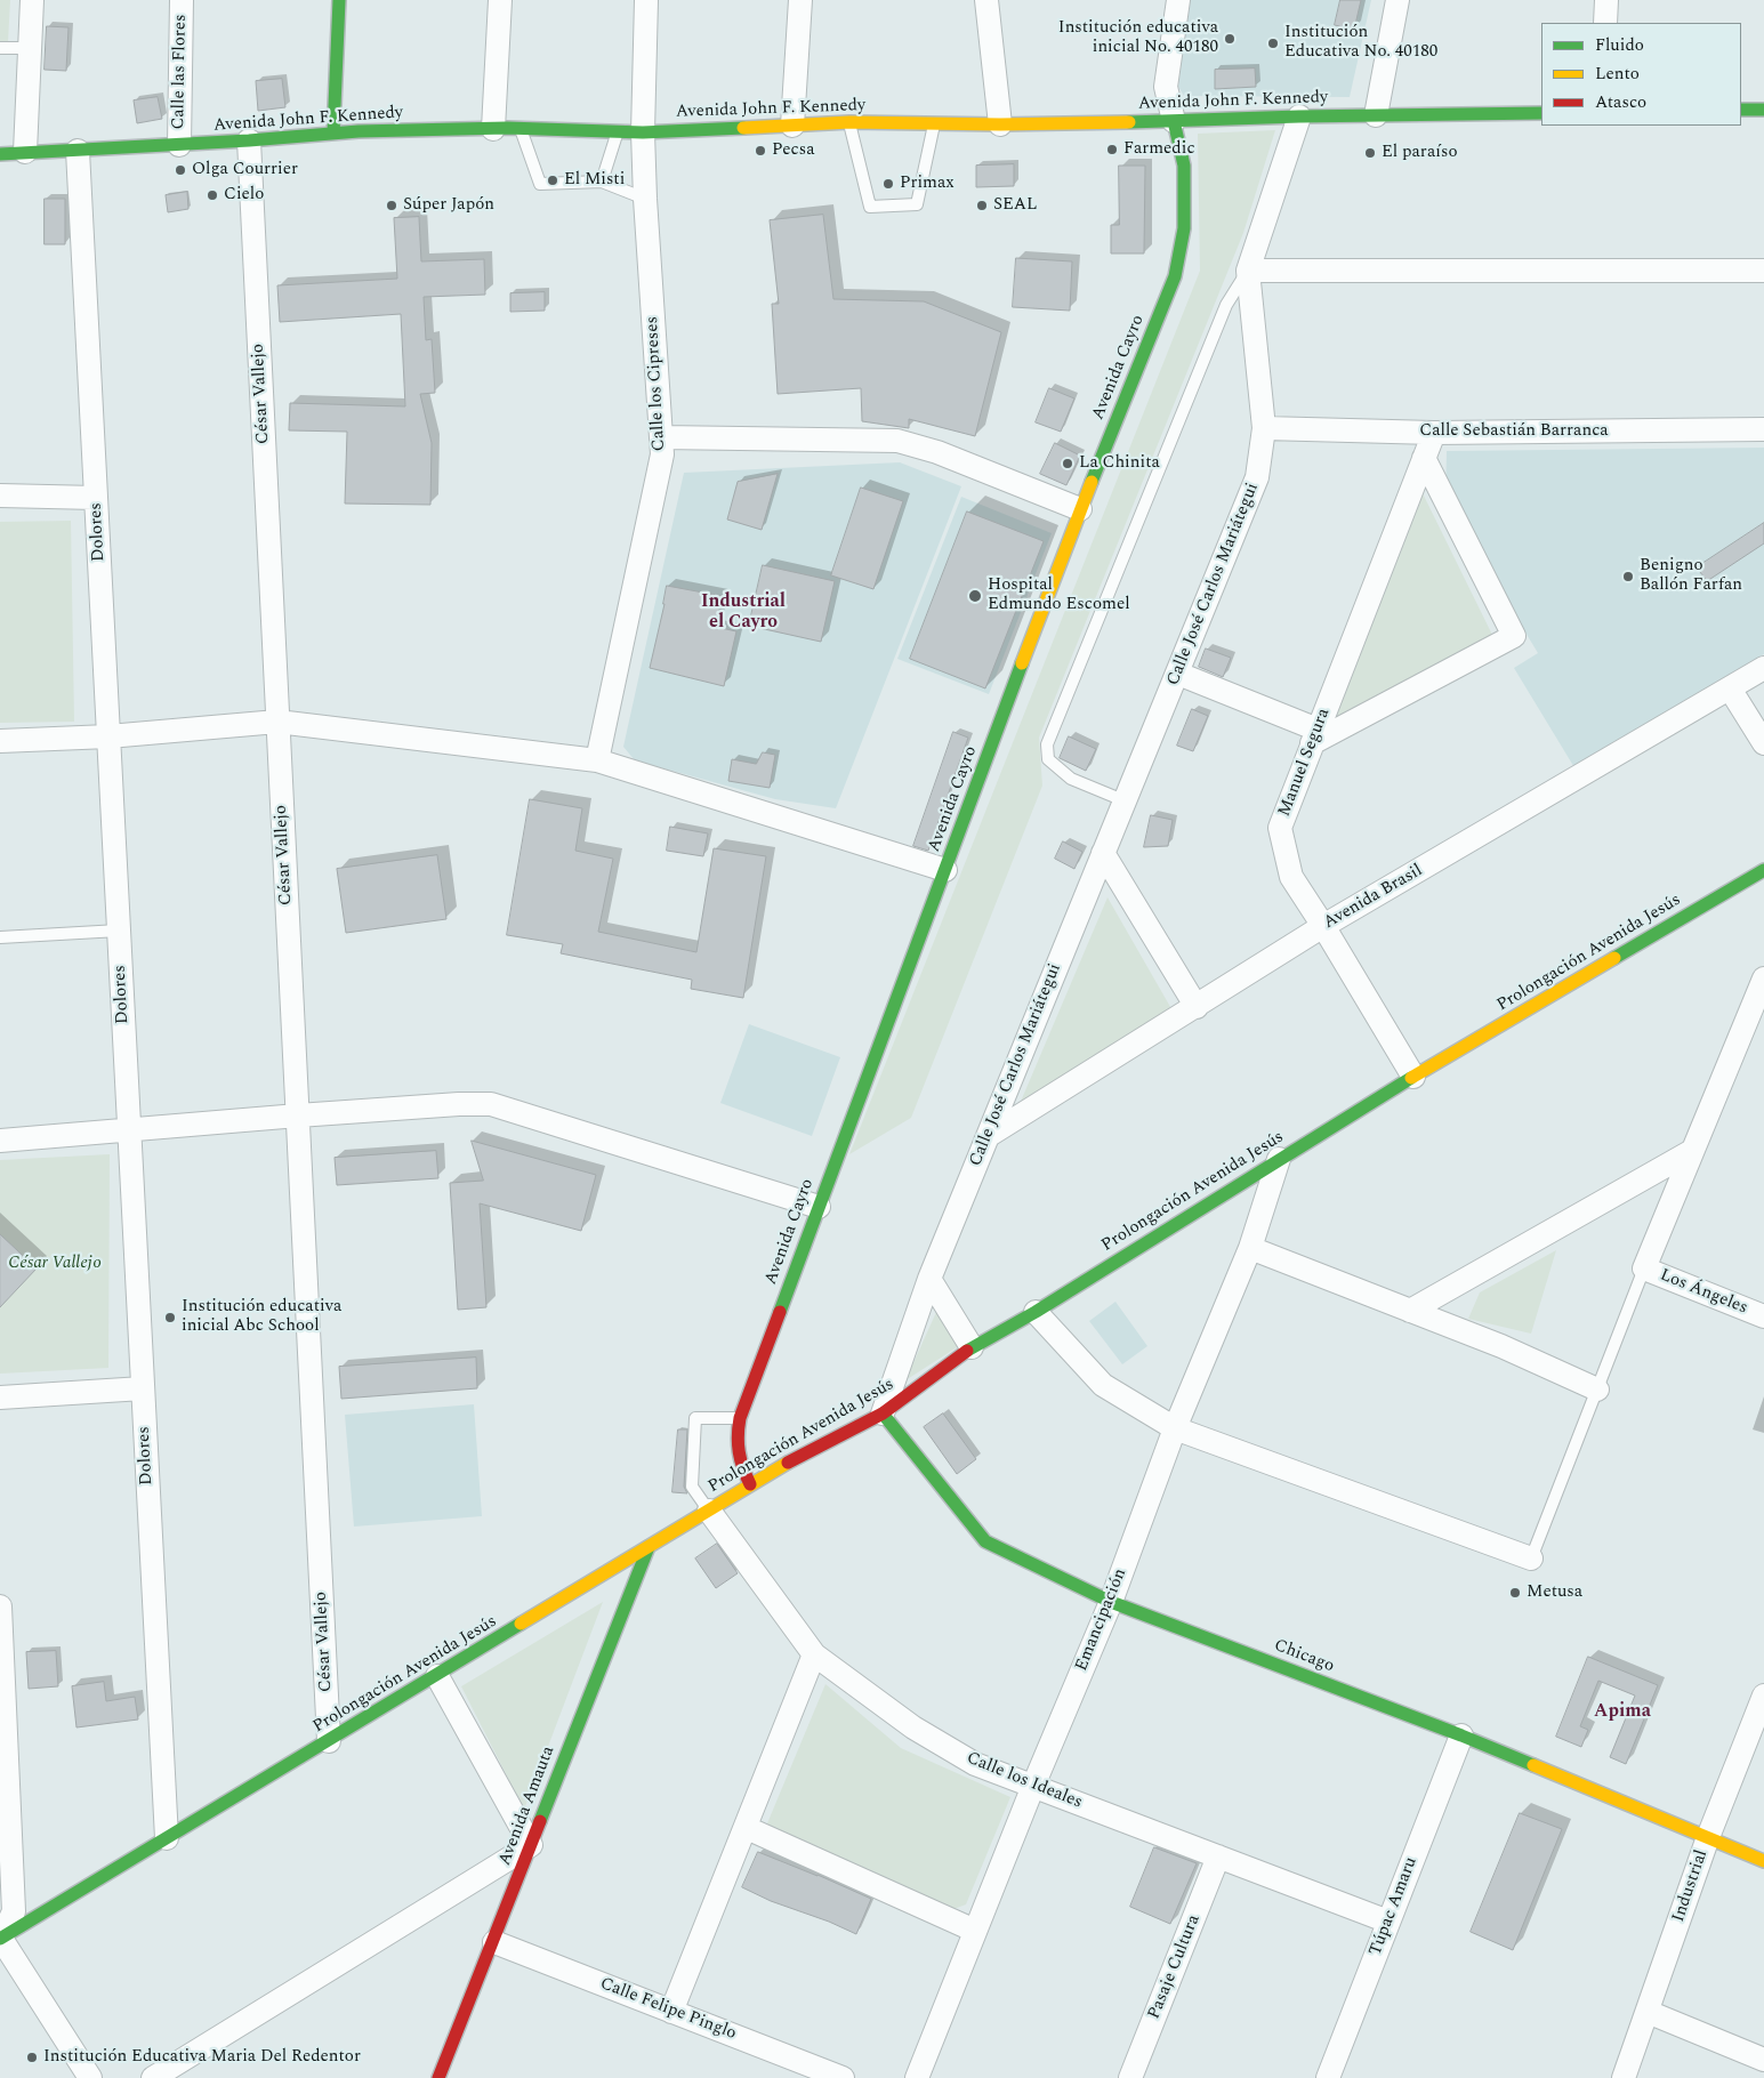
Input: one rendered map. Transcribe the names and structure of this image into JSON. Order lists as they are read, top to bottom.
{
  "streets": {
    "main road": [
      "Avenida John F. Kennedy",
      "Avenida Cayro",
      "Prolongación Avenida Jesús",
      "Chicago",
      "Avenida Amauta"
    ],
    "street": [
      "Calle las Flores",
      "Calle los Cipreses",
      "César Vallejo",
      "Calle Sebastián Barranca",
      "Dolores",
      "Calle José Carlos Mariátegui",
      "Manuel Segura",
      "Avenida Brasil",
      "Los Ángeles",
      "Emancipación",
      "Calle los Ideales",
      "Industrial",
      "Túpac Amaru",
      "Pasaje Cultura",
      "Calle Felipe Pinglo"
    ]
  },
  "crossings": [
    ["Calle las Flores", "Avenida John F. Kennedy"],
    ["Avenida John F. Kennedy", "Avenida Cayro"],
    ["Avenida John F. Kennedy", "Calle los Cipreses"],
    ["Avenida John F. Kennedy", "César Vallejo"],
    ["Avenida John F. Kennedy", "Dolores"],
    ["Avenida Cayro", "Prolongación Avenida Jesús"],
    ["César Vallejo", "Prolongación Avenida Jesús"],
    ["Calle Sebastián Barranca", "Calle José Carlos Mariátegui"],
    ["Calle Sebastián Barranca", "Manuel Segura"],
    ["Dolores", "Prolongación Avenida Jesús"],
    ["Calle José Carlos Mariátegui", "Avenida Brasil"],
    ["Calle José Carlos Mariátegui", "Prolongación Avenida Jesús"],
    ["Calle José Carlos Mariátegui", "Chicago"],
    ["Manuel Segura", "Avenida Brasil"],
    ["Manuel Segura", "Prolongación Avenida Jesús"],
    ["Prolongación Avenida Jesús", "Emancipación"],
    ["Prolongación Avenida Jesús", "Chicago"],
    ["Prolongación Avenida Jesús", "Calle los Ideales"],
    ["Prolongación Avenida Jesús", "Avenida Amauta"],
    ["Emancipación", "Chicago"],
    ["Emancipación", "Calle los Ideales"],
    ["Chicago", "Industrial"],
    ["Chicago", "Túpac Amaru"],
    ["Calle los Ideales", "Túpac Amaru"],
    ["Calle los Ideales", "Pasaje Cultura"],
    ["Avenida Amauta", "Calle Felipe Pinglo"]
  ],
  "districts": ["Industrial el Cayro", "Apima"],
  "parks": ["César Vallejo"],
  "places": [
    "Institución educativa inicial No. 40180",
    "Institución Educativa No. 40180",
    "Farmedic",
    "Pecsa",
    "El paraíso",
    "Olga Courrier",
    "El Misti",
    "Primax",
    "Cielo",
    "Súper Japón",
    "SEAL",
    "La Chinita",
    "Benigno Ballón Farfan",
    "Hospital Edmundo Escomel",
    "Institución educativa inicial Abc School",
    "Metusa",
    "Institución Educativa Maria Del Redentor"
  ],
  "legend": ["Fluido", "Lento", "Atasco"]
}
